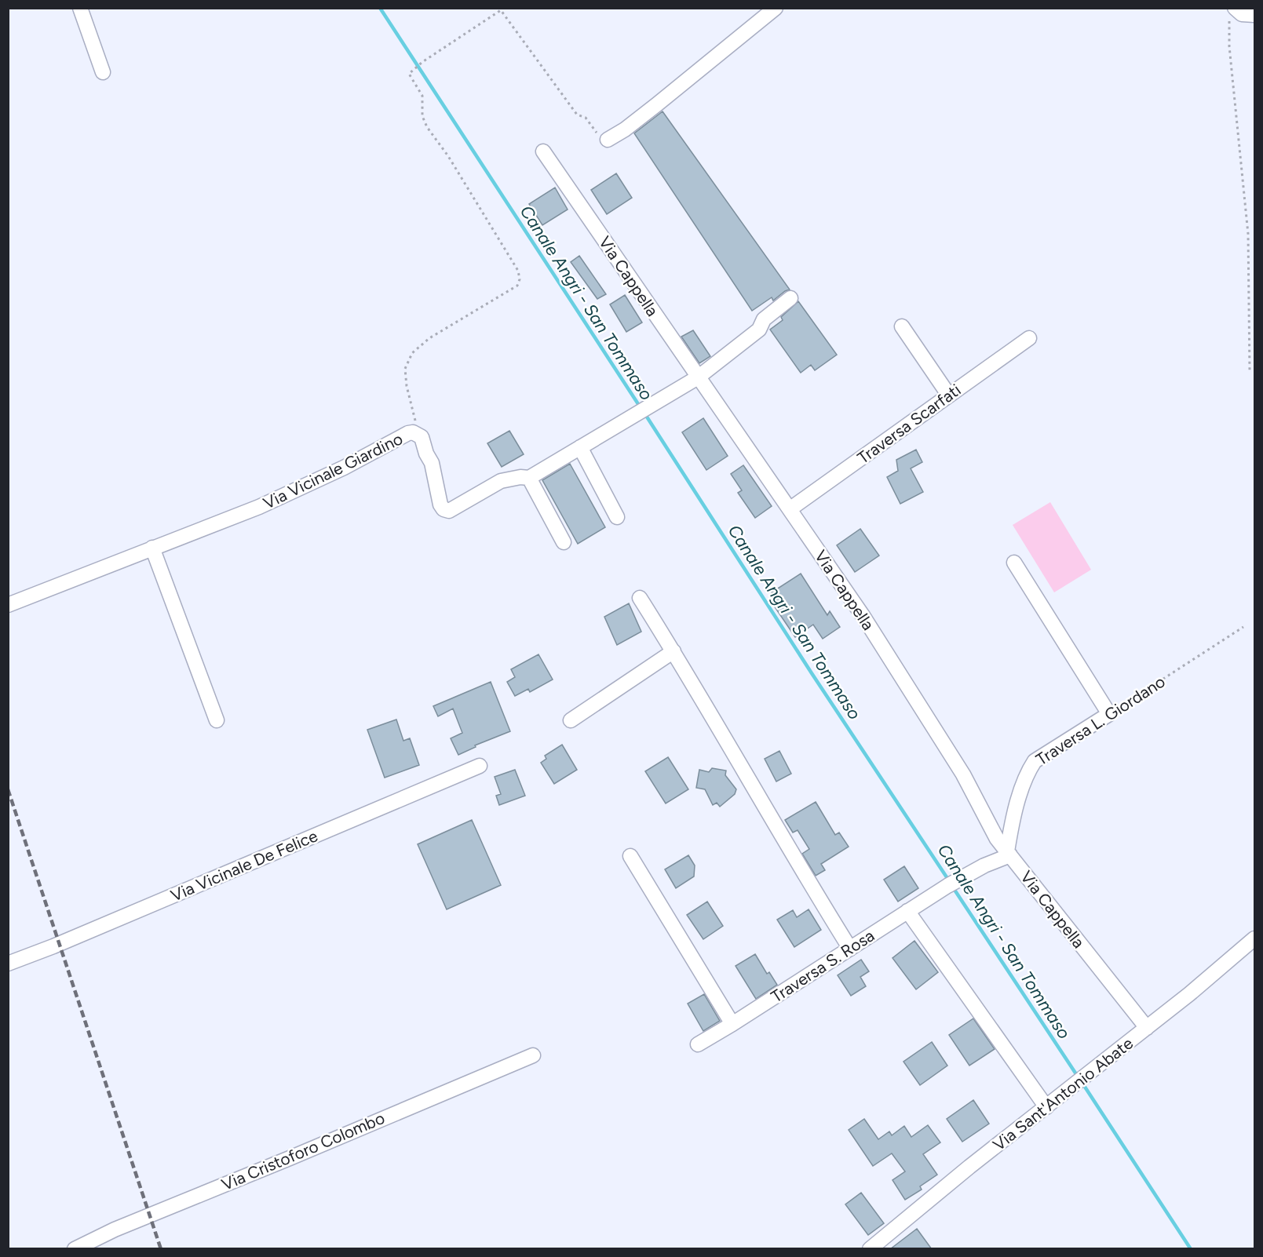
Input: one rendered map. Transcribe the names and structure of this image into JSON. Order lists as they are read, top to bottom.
{
  "streets": {
    "street": [
      "Via Cappella",
      "Traversa Scarfati",
      "Via Vicinale Giardino",
      "Traversa L. Giordano",
      "Via Vicinale De Felice",
      "Traversa S. Rosa",
      "Via Sant'Antonio Abate",
      "Via Cristoforo Colombo"
    ]
  },
  "crossings": [
    ["Via Cappella", "Traversa Scarfati"],
    ["Via Cappella", "Via Vicinale Giardino"],
    ["Via Cappella", "Traversa L. Giordano"],
    ["Via Cappella", "Traversa S. Rosa"],
    ["Via Cappella", "Via Sant'Antonio Abate"],
    ["Traversa L. Giordano", "Traversa S. Rosa"]
  ],
  "water": ["Canale Angri - San Tommaso"]
}
